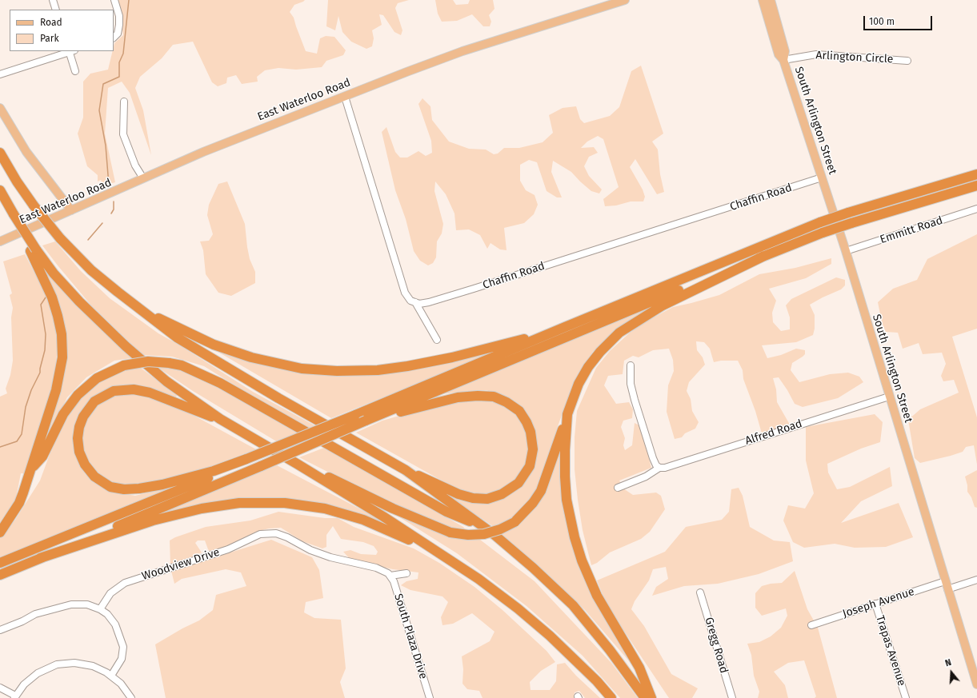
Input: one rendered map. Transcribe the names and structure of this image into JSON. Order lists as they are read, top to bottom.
{
  "streets": {
    "main road": ["East Waterloo Road", "South Arlington Street"],
    "street": [
      "Arlington Circle",
      "Chaffin Road",
      "Emmitt Road",
      "Alfred Road",
      "Woodview Drive",
      "Joseph Avenue",
      "South Plaza Drive",
      "Gregg Road",
      "Trapas Avenue"
    ]
  },
  "crossings": [
    ["Arlington Circle", "South Arlington Street"],
    ["South Arlington Street", "Chaffin Road"],
    ["South Arlington Street", "Emmitt Road"],
    ["South Arlington Street", "Alfred Road"],
    ["South Arlington Street", "Joseph Avenue"],
    ["Woodview Drive", "South Plaza Drive"],
    ["Joseph Avenue", "Trapas Avenue"]
  ],
  "legend": ["Road", "Park"],
  "scale_bar": "100 m",
  "north": "top"
}
